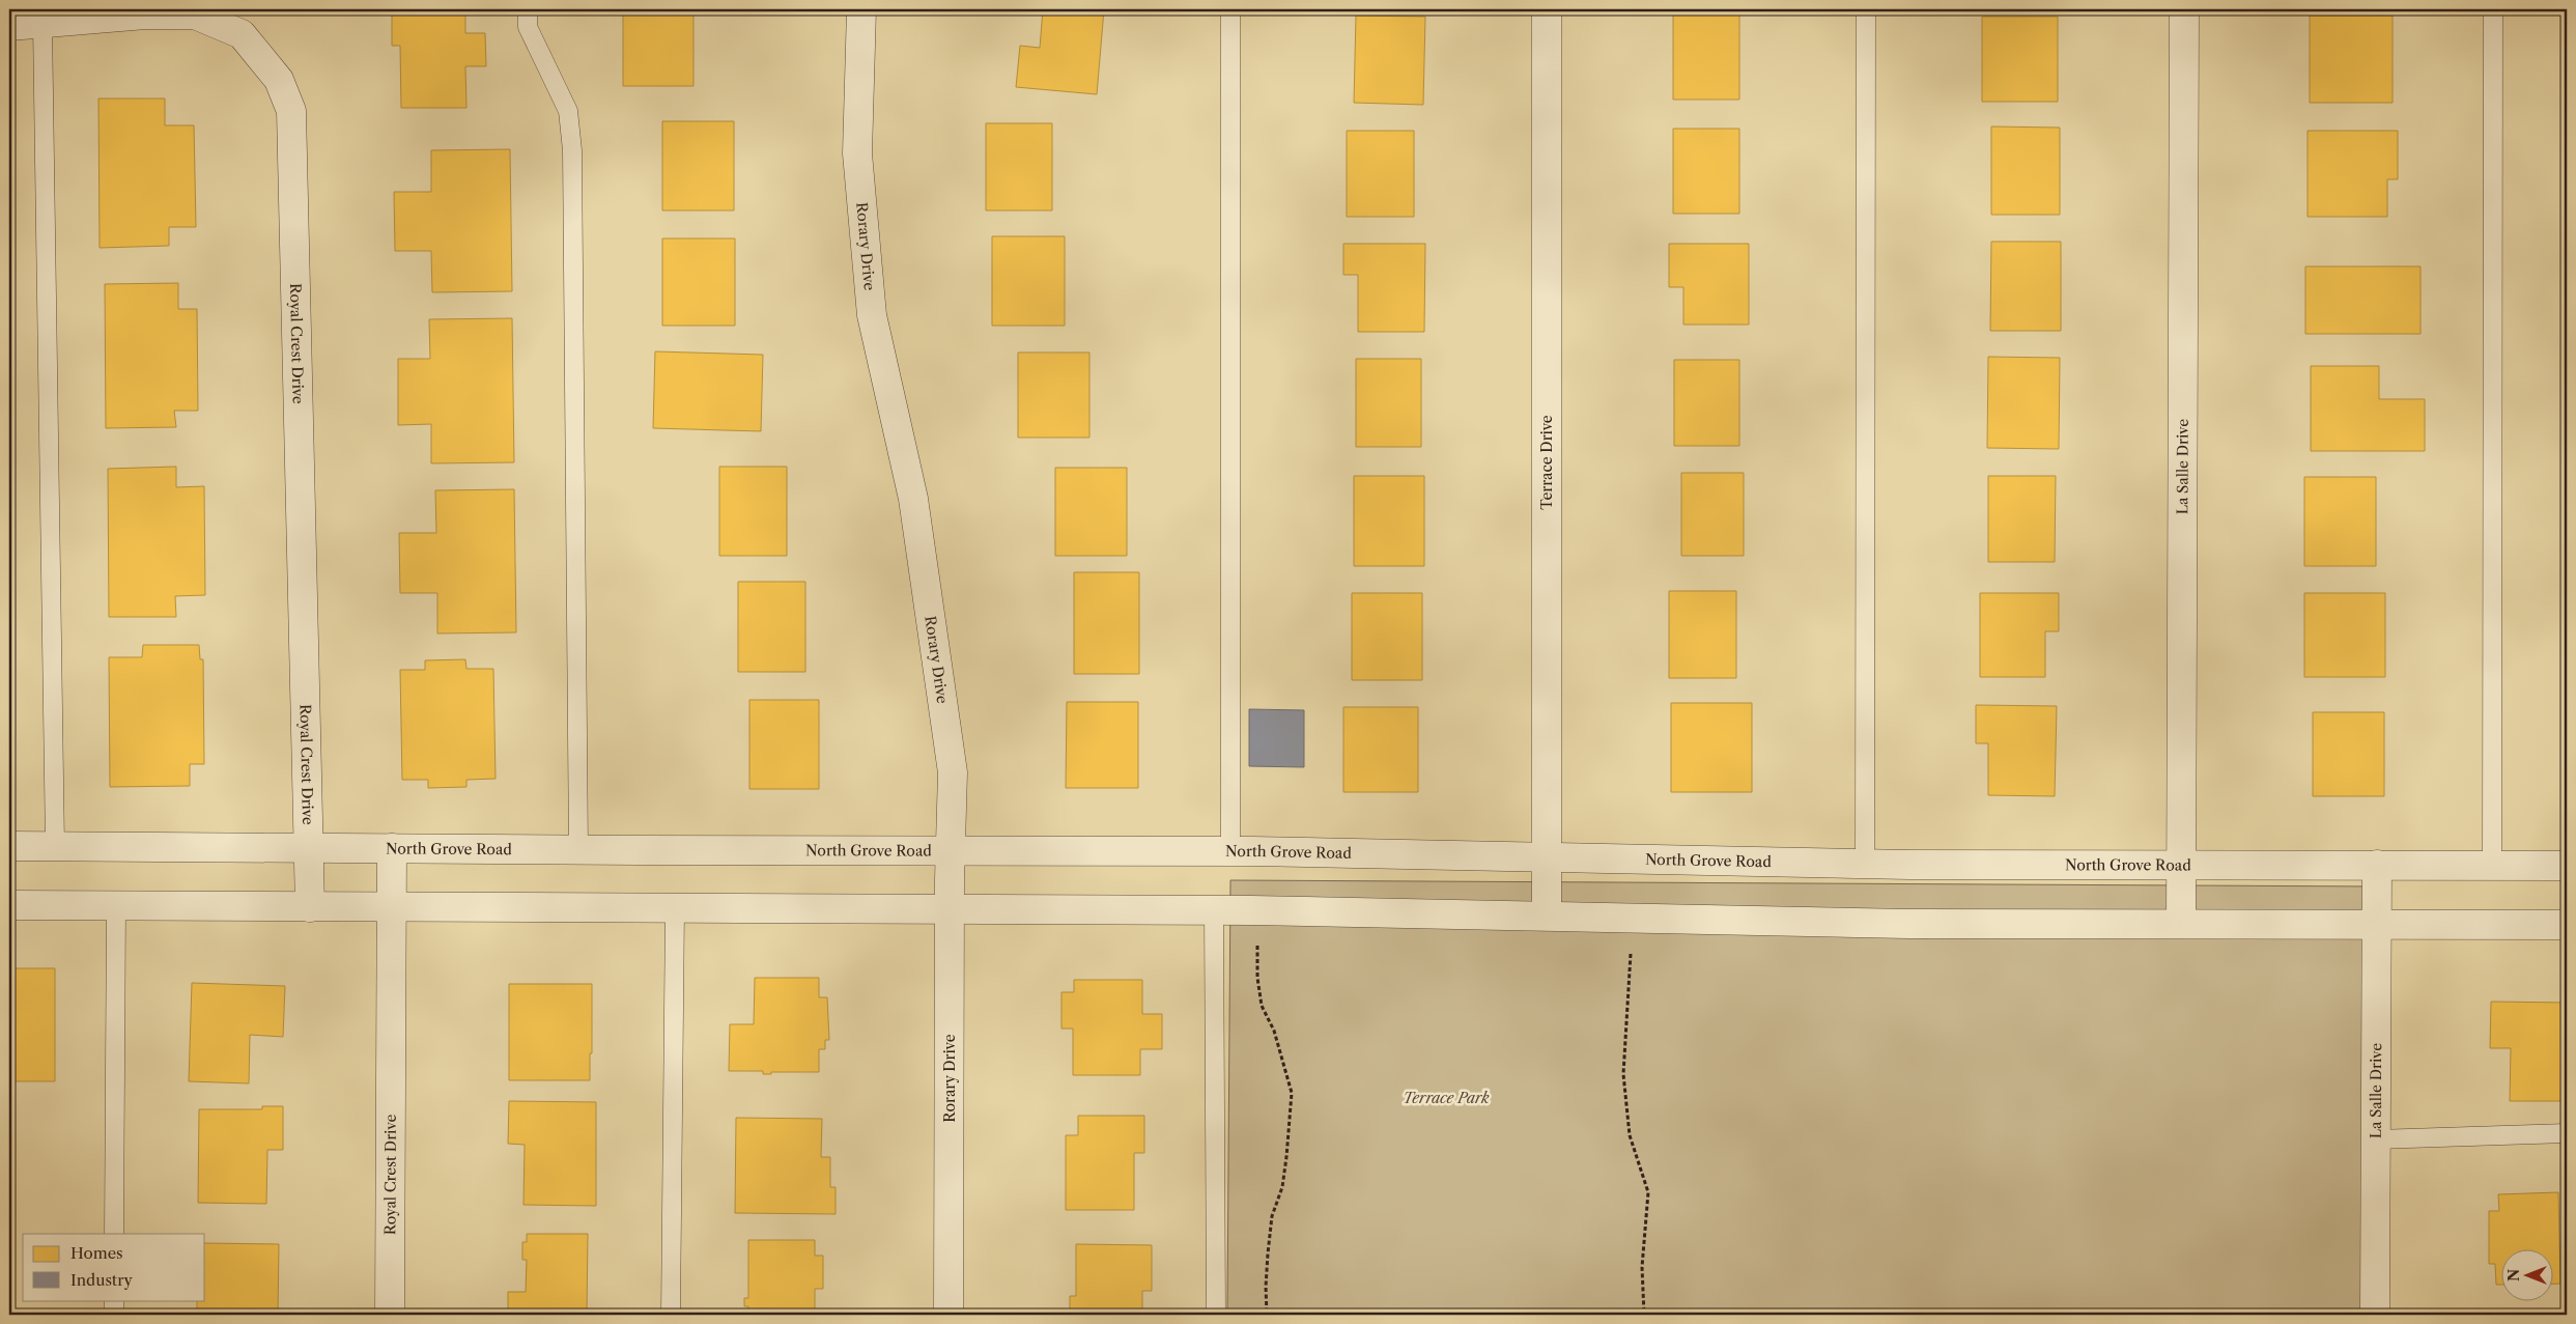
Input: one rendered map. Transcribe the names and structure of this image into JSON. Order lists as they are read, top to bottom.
{
  "streets": {
    "street": [
      "Rorary Drive",
      "Royal Crest Drive",
      "Terrace Drive",
      "La Salle Drive",
      "North Grove Road"
    ]
  },
  "crossings": [
    ["Rorary Drive", "North Grove Road"],
    ["Royal Crest Drive", "North Grove Road"],
    ["Terrace Drive", "North Grove Road"],
    ["La Salle Drive", "North Grove Road"]
  ],
  "parks": ["Terrace Park"],
  "legend": ["Homes", "Industry"],
  "north": "left"
}
